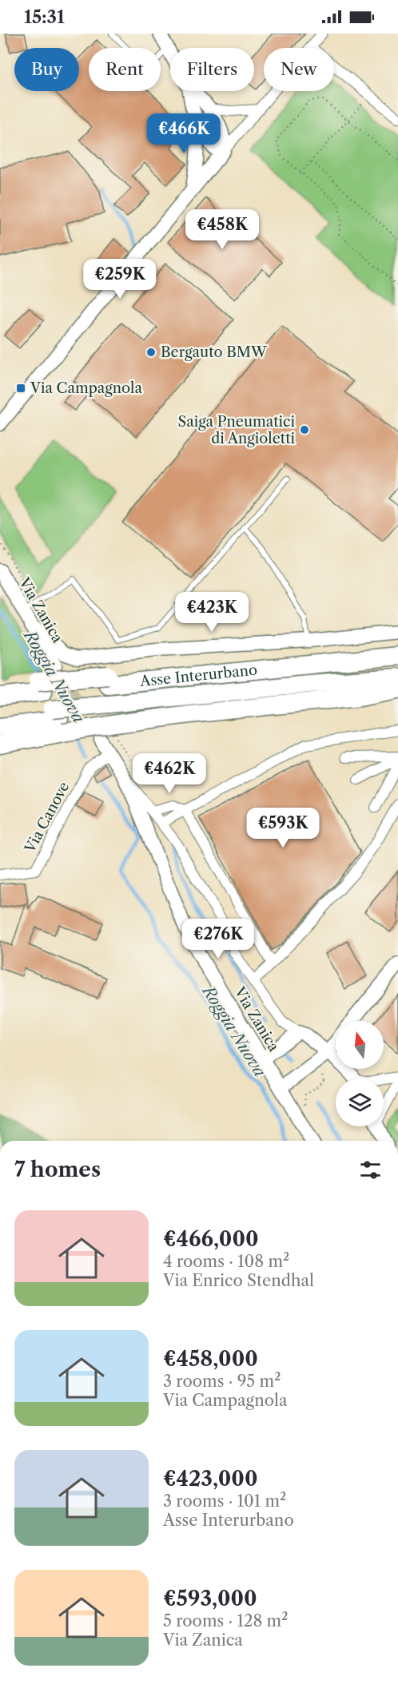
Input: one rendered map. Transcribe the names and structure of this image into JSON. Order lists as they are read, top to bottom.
{
  "streets": {
    "highway": ["Asse Interurbano"],
    "main road": ["Via Zanica"],
    "street": ["Via Canove"]
  },
  "crossings": [
    ["Via Zanica", "Via Canove"]
  ],
  "water": ["Roggia Nuova"],
  "places": {
    "other": ["Bergauto BMW", "Saiga Pneumatici di Angioletti"],
    "transit": ["Via Campagnola"]
  },
  "north": "top",
  "page": {
    "status": "15:31",
    "chip": [
      "Buy",
      "Rent",
      "Filters",
      "New"
    ],
    "price": [
      "€466K",
      "€458K",
      "€259K",
      "€423K",
      "€462K",
      "€593K",
      "€276K"
    ],
    "heading": "7 homes",
    "list": [
      {
        "name": "€466,000",
        "note": "4 rooms · 108 m² · Via Enrico Stendhal"
      },
      {
        "name": "€458,000",
        "note": "3 rooms · 95 m² · Via Campagnola"
      },
      {
        "name": "€423,000",
        "note": "3 rooms · 101 m² · Asse Interurbano"
      },
      {
        "name": "€593,000",
        "note": "5 rooms · 128 m² · Via Zanica"
      }
    ]
  }
}
